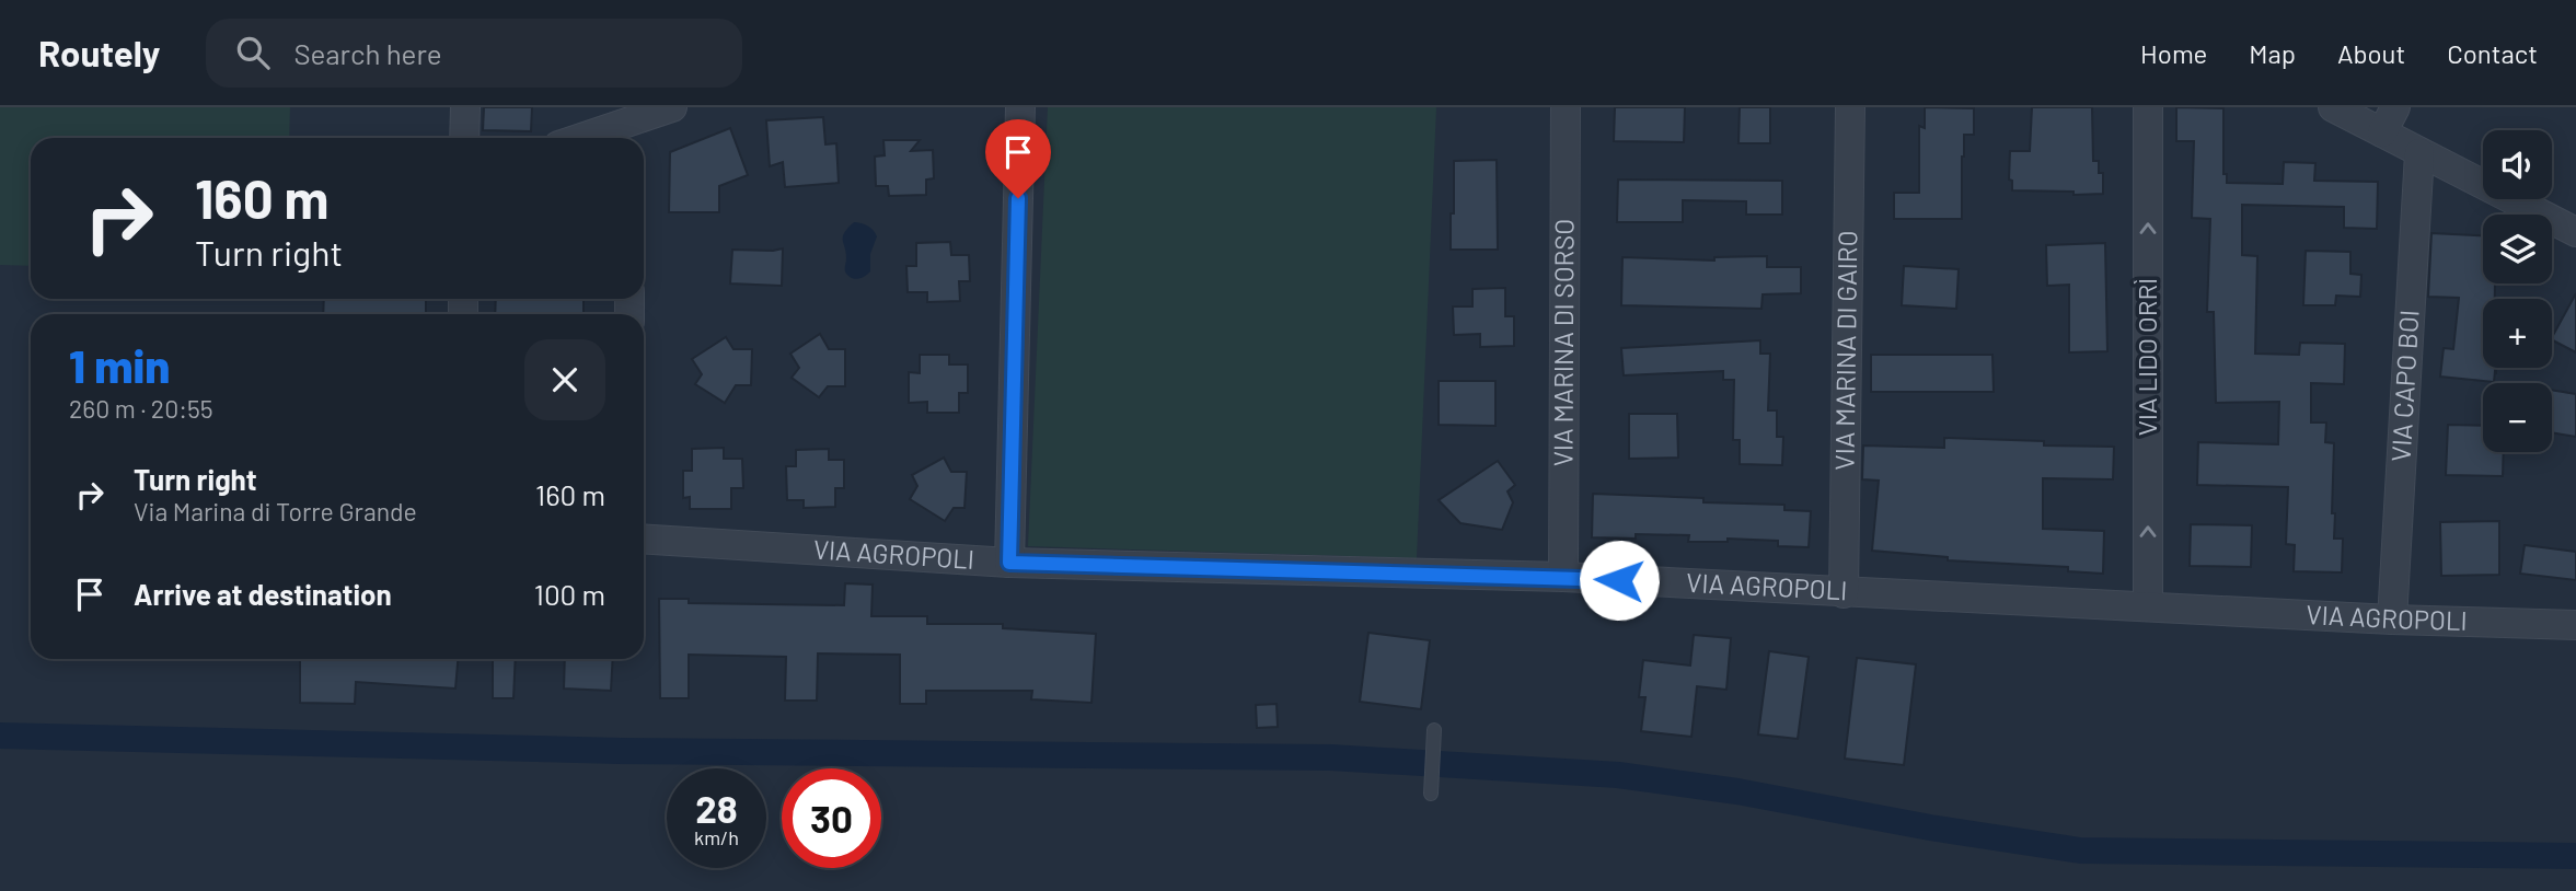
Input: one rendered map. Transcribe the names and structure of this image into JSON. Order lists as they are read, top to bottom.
{
  "streets": {
    "street": [
      "VIA MARINA DI SORSO",
      "VIA MARINA DI GAIRO",
      "VIA LIDO ORRÌ",
      "VIA CAPO BOI",
      "VIA AGROPOLI"
    ]
  },
  "crossings": [
    ["VIA MARINA DI SORSO", "VIA AGROPOLI"],
    ["VIA MARINA DI GAIRO", "VIA AGROPOLI"],
    ["VIA LIDO ORRÌ", "VIA AGROPOLI"],
    ["VIA CAPO BOI", "VIA AGROPOLI"]
  ],
  "one_way": ["VIA LIDO ORRÌ"],
  "page": {
    "header": "Routely",
    "search": "Search here",
    "nav": [
      "Home",
      "Map",
      "About",
      "Contact"
    ],
    "map_buttons": ["+", "−"],
    "turn": ["160 m", "Turn right"],
    "heading": ["1 min", "260 m · 20:55"],
    "list": [
      {
        "name": "Turn right",
        "note": "Via Marina di Torre Grande",
        "value": "160 m"
      },
      {
        "name": "Arrive at destination",
        "value": "100 m"
      }
    ],
    "speed": "28 km/h",
    "limit": "30"
  }
}
